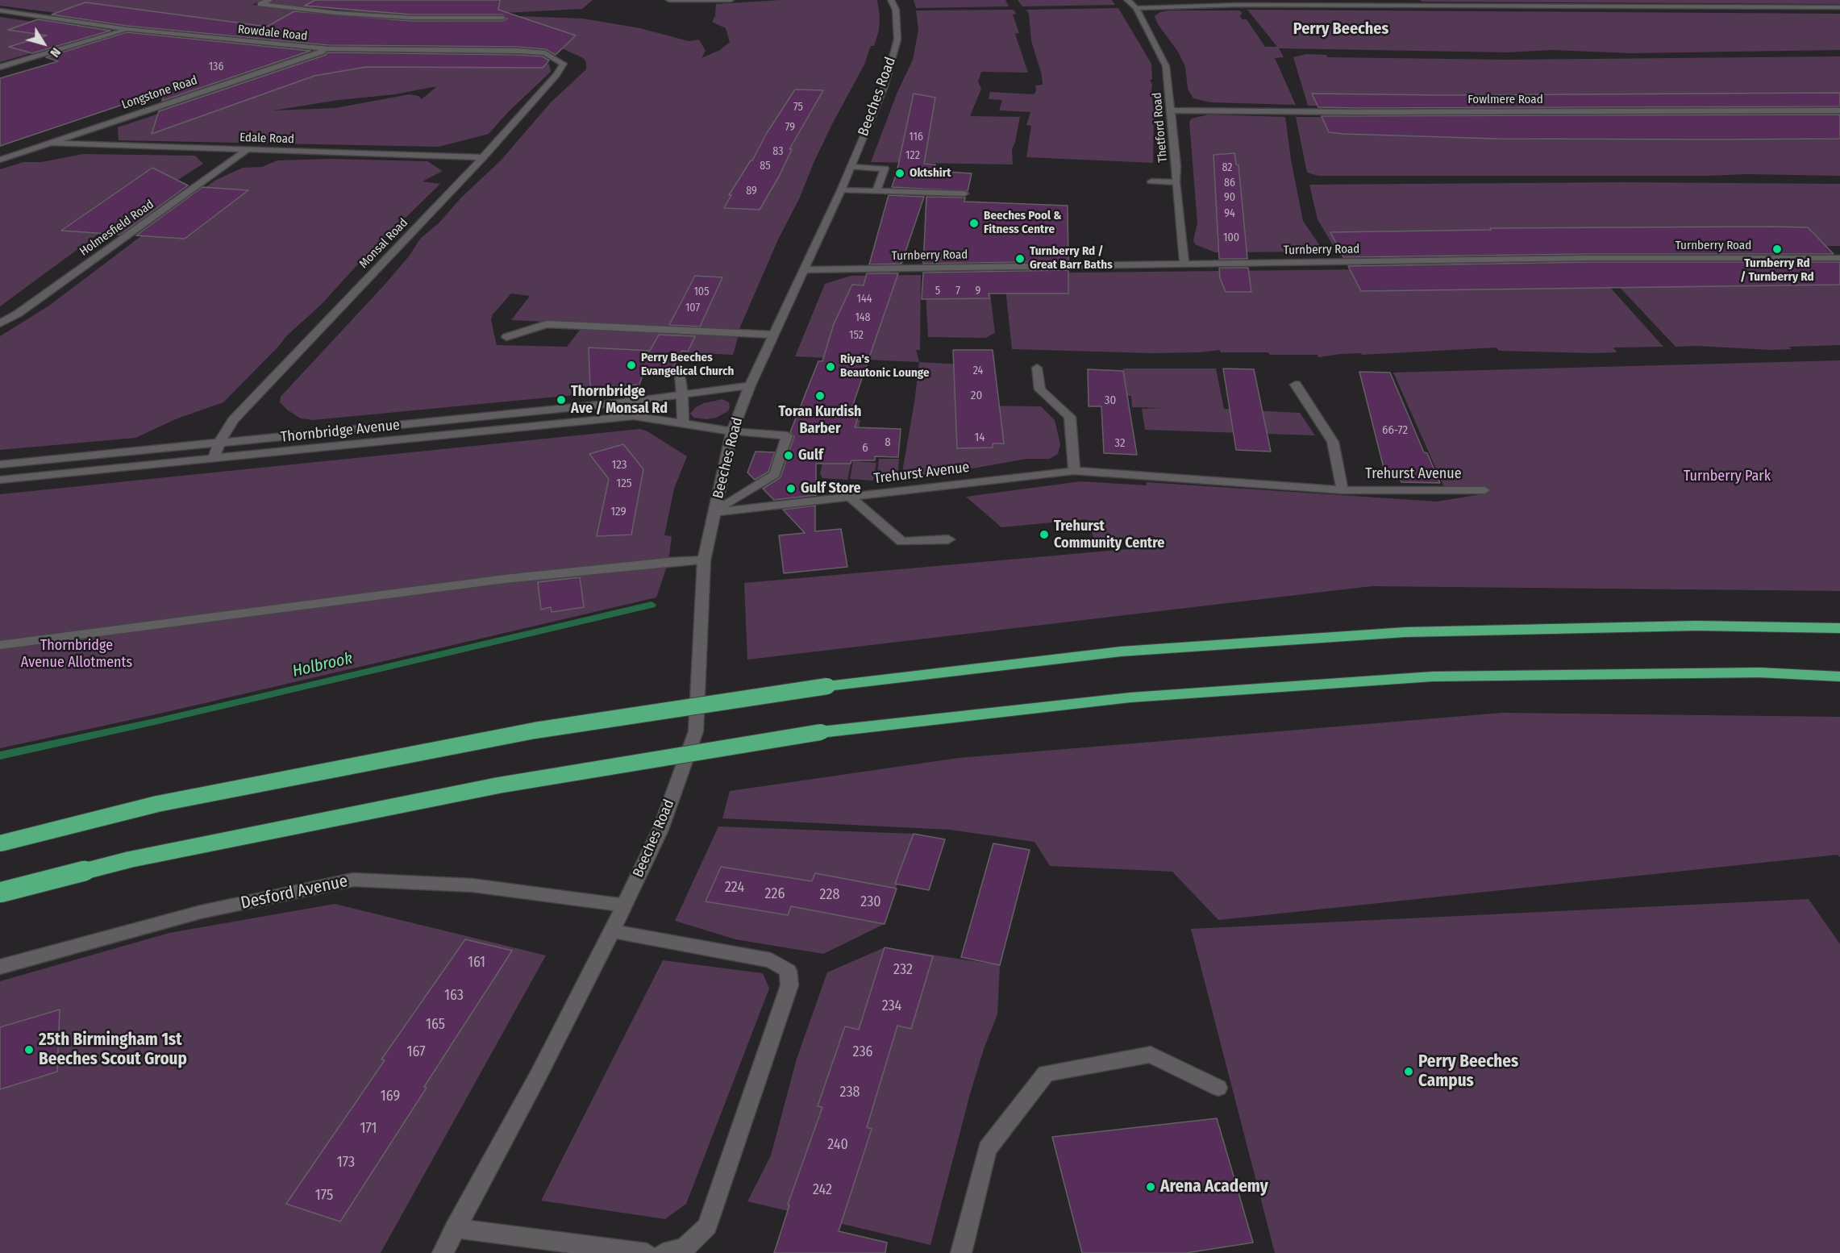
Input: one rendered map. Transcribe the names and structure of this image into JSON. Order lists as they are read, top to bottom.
{
  "streets": {
    "street": [
      "Rowdale Road",
      "Longstone Road",
      "Beeches Road",
      "Fowlmere Road",
      "Thetford Road",
      "Edale Road",
      "Holmesfield Road",
      "Monsal Road",
      "Turnberry Road",
      "Thornbridge Avenue",
      "Trehurst Avenue",
      "Desford Avenue"
    ]
  },
  "crossings": [
    ["Rowdale Road", "Longstone Road"],
    ["Rowdale Road", "Monsal Road"],
    ["Longstone Road", "Edale Road"],
    ["Beeches Road", "Turnberry Road"],
    ["Beeches Road", "Thornbridge Avenue"],
    ["Beeches Road", "Trehurst Avenue"],
    ["Beeches Road", "Desford Avenue"],
    ["Fowlmere Road", "Thetford Road"],
    ["Thetford Road", "Turnberry Road"],
    ["Edale Road", "Holmesfield Road"],
    ["Edale Road", "Monsal Road"],
    ["Monsal Road", "Thornbridge Avenue"],
    ["Thornbridge Avenue", "Trehurst Avenue"]
  ],
  "districts": ["Perry Beeches"],
  "water": ["Holbrook"],
  "parks": ["Turnberry Park", "Thornbridge Avenue Allotments"],
  "places": [
    "Oktshirt",
    "Beeches Pool & Fitness Centre",
    "Turnberry Rd / Turnberry Rd",
    "Turnberry Rd / Great Barr Baths",
    "Perry Beeches Evangelical Church",
    "Riya's Beautonic Lounge",
    "Toran Kurdish Barber",
    "Thornbridge Ave / Monsal Rd",
    "Gulf",
    "Gulf Store",
    "Trehurst Community Centre",
    "25th Birmingham 1st Beeches Scout Group",
    "Perry Beeches Campus",
    "Arena Academy"
  ],
  "house_numbers": [
    "136",
    "75",
    "79",
    "116",
    "83",
    "122",
    "85",
    "82",
    "86",
    "89",
    "90",
    "94",
    "100",
    "5",
    "7",
    "9",
    "105",
    "144",
    "107",
    "148",
    "152",
    "24",
    "20",
    "30",
    "66-72",
    "14",
    "8",
    "32",
    "6",
    "123",
    "125",
    "129",
    "224",
    "226",
    "228",
    "230",
    "161",
    "232",
    "163",
    "234",
    "165",
    "167",
    "236",
    "238",
    "169",
    "171",
    "240",
    "173",
    "242",
    "175"
  ],
  "north": "bottom right"
}
